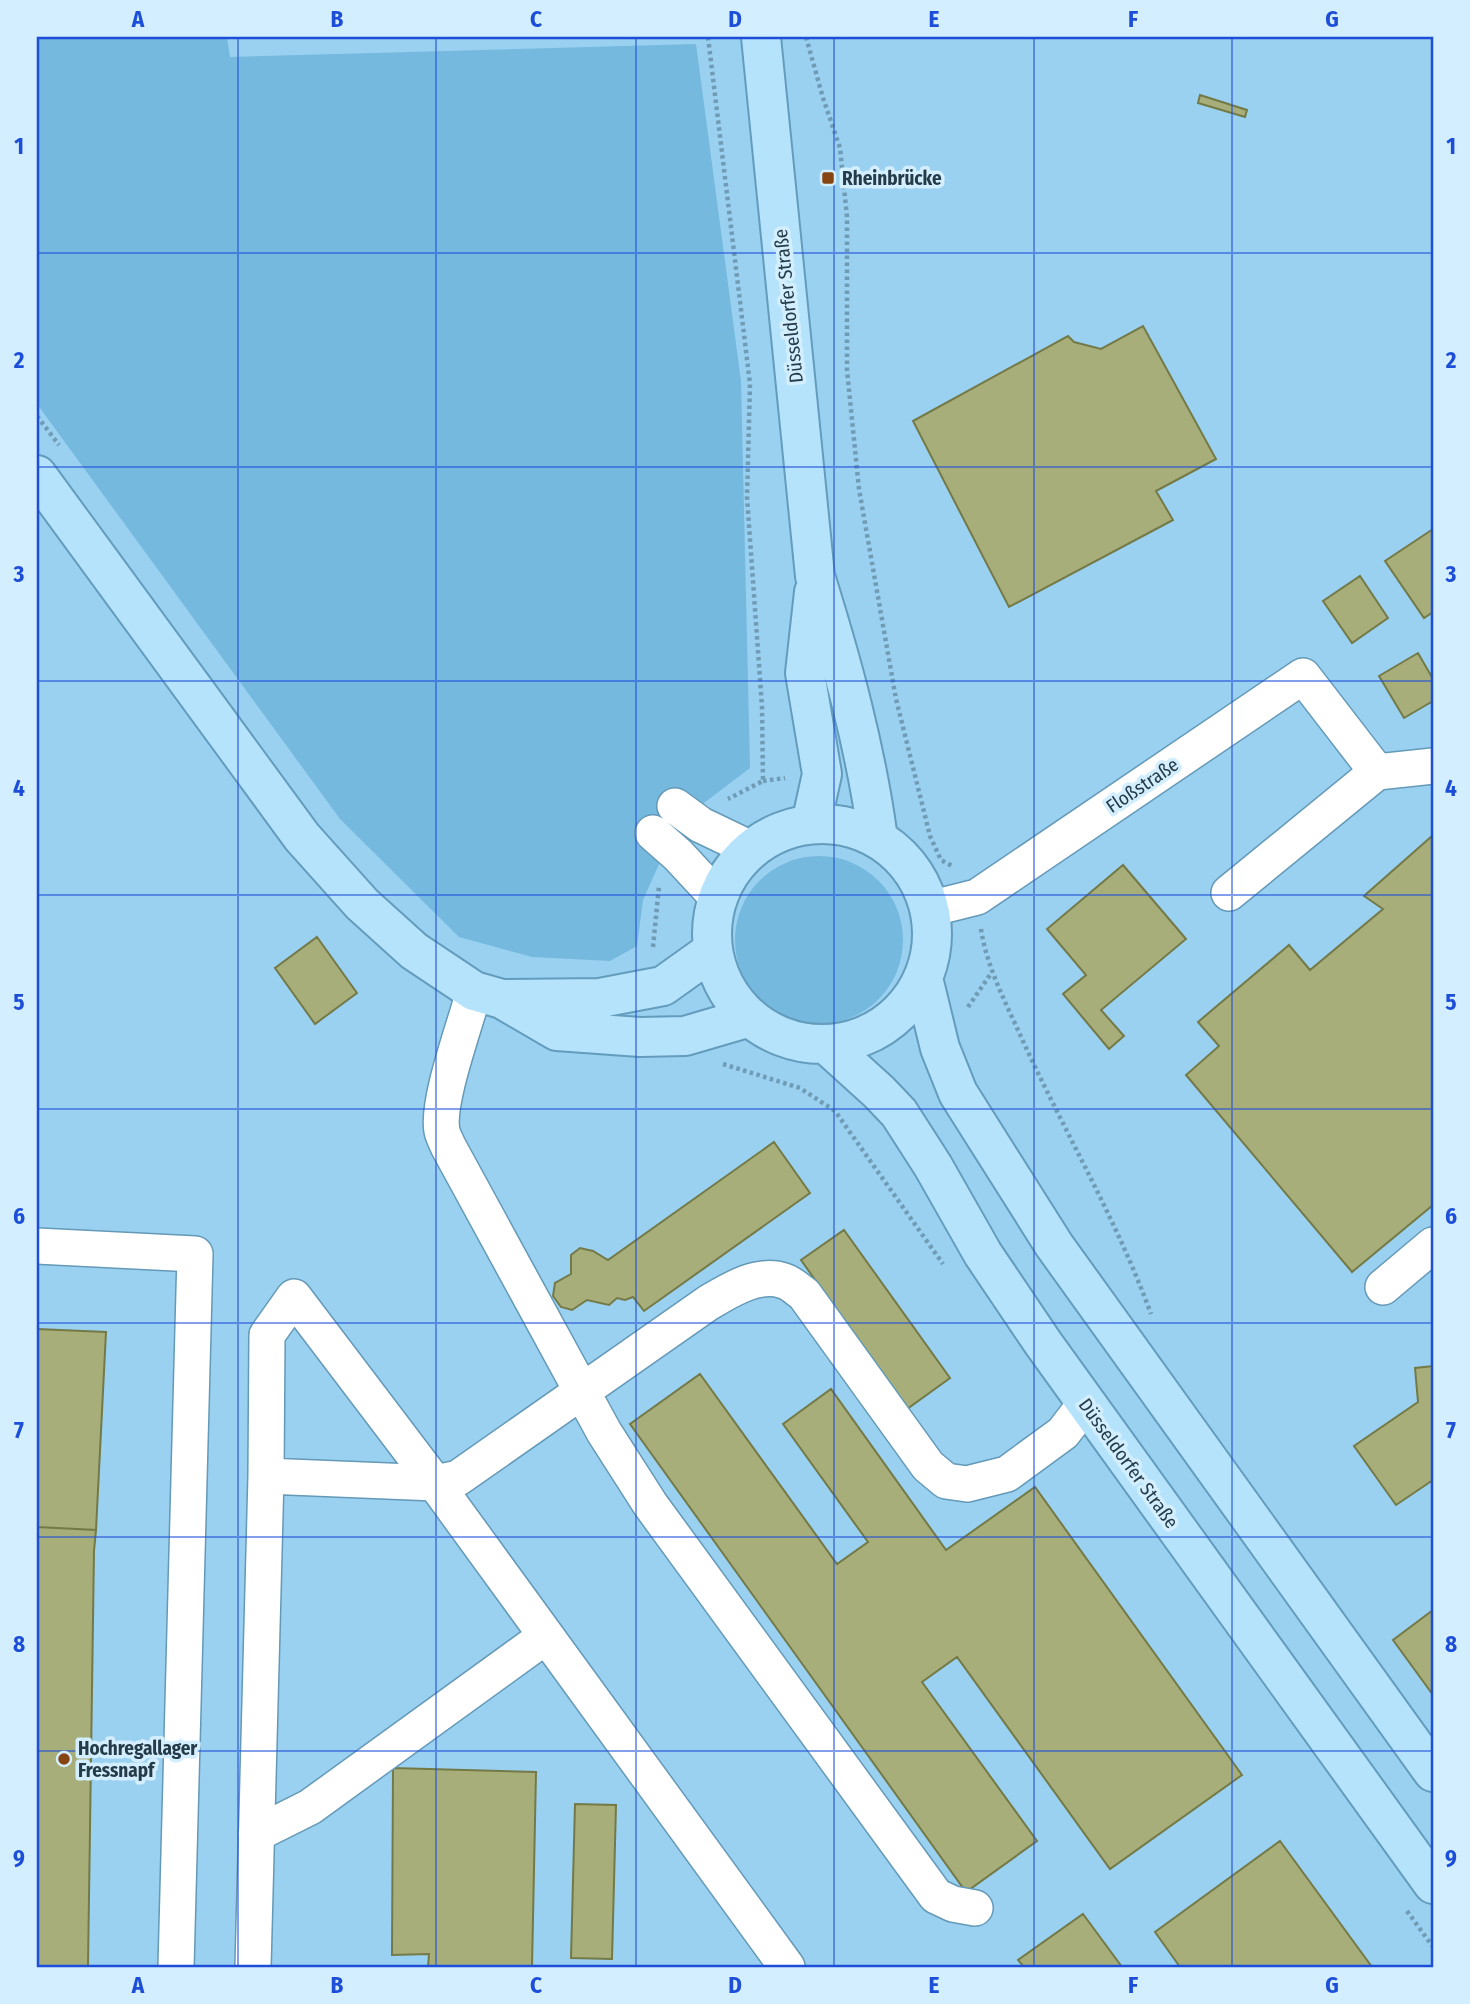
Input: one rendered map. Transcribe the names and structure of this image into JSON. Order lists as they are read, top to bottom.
{
  "streets": {
    "main road": ["Düsseldorfer Straße"],
    "street": ["Floßstraße"]
  },
  "crossings": [
    ["Düsseldorfer Straße", "Floßstraße"]
  ],
  "places": {
    "transit": ["Rheinbrücke"],
    "other": ["Hochregallager Fressnapf"]
  },
  "grid": {
    "columns": [
      "A",
      "B",
      "C",
      "D",
      "E",
      "F",
      "G"
    ],
    "rows": [
      "1",
      "2",
      "3",
      "4",
      "5",
      "6",
      "7",
      "8",
      "9"
    ]
  }
}
